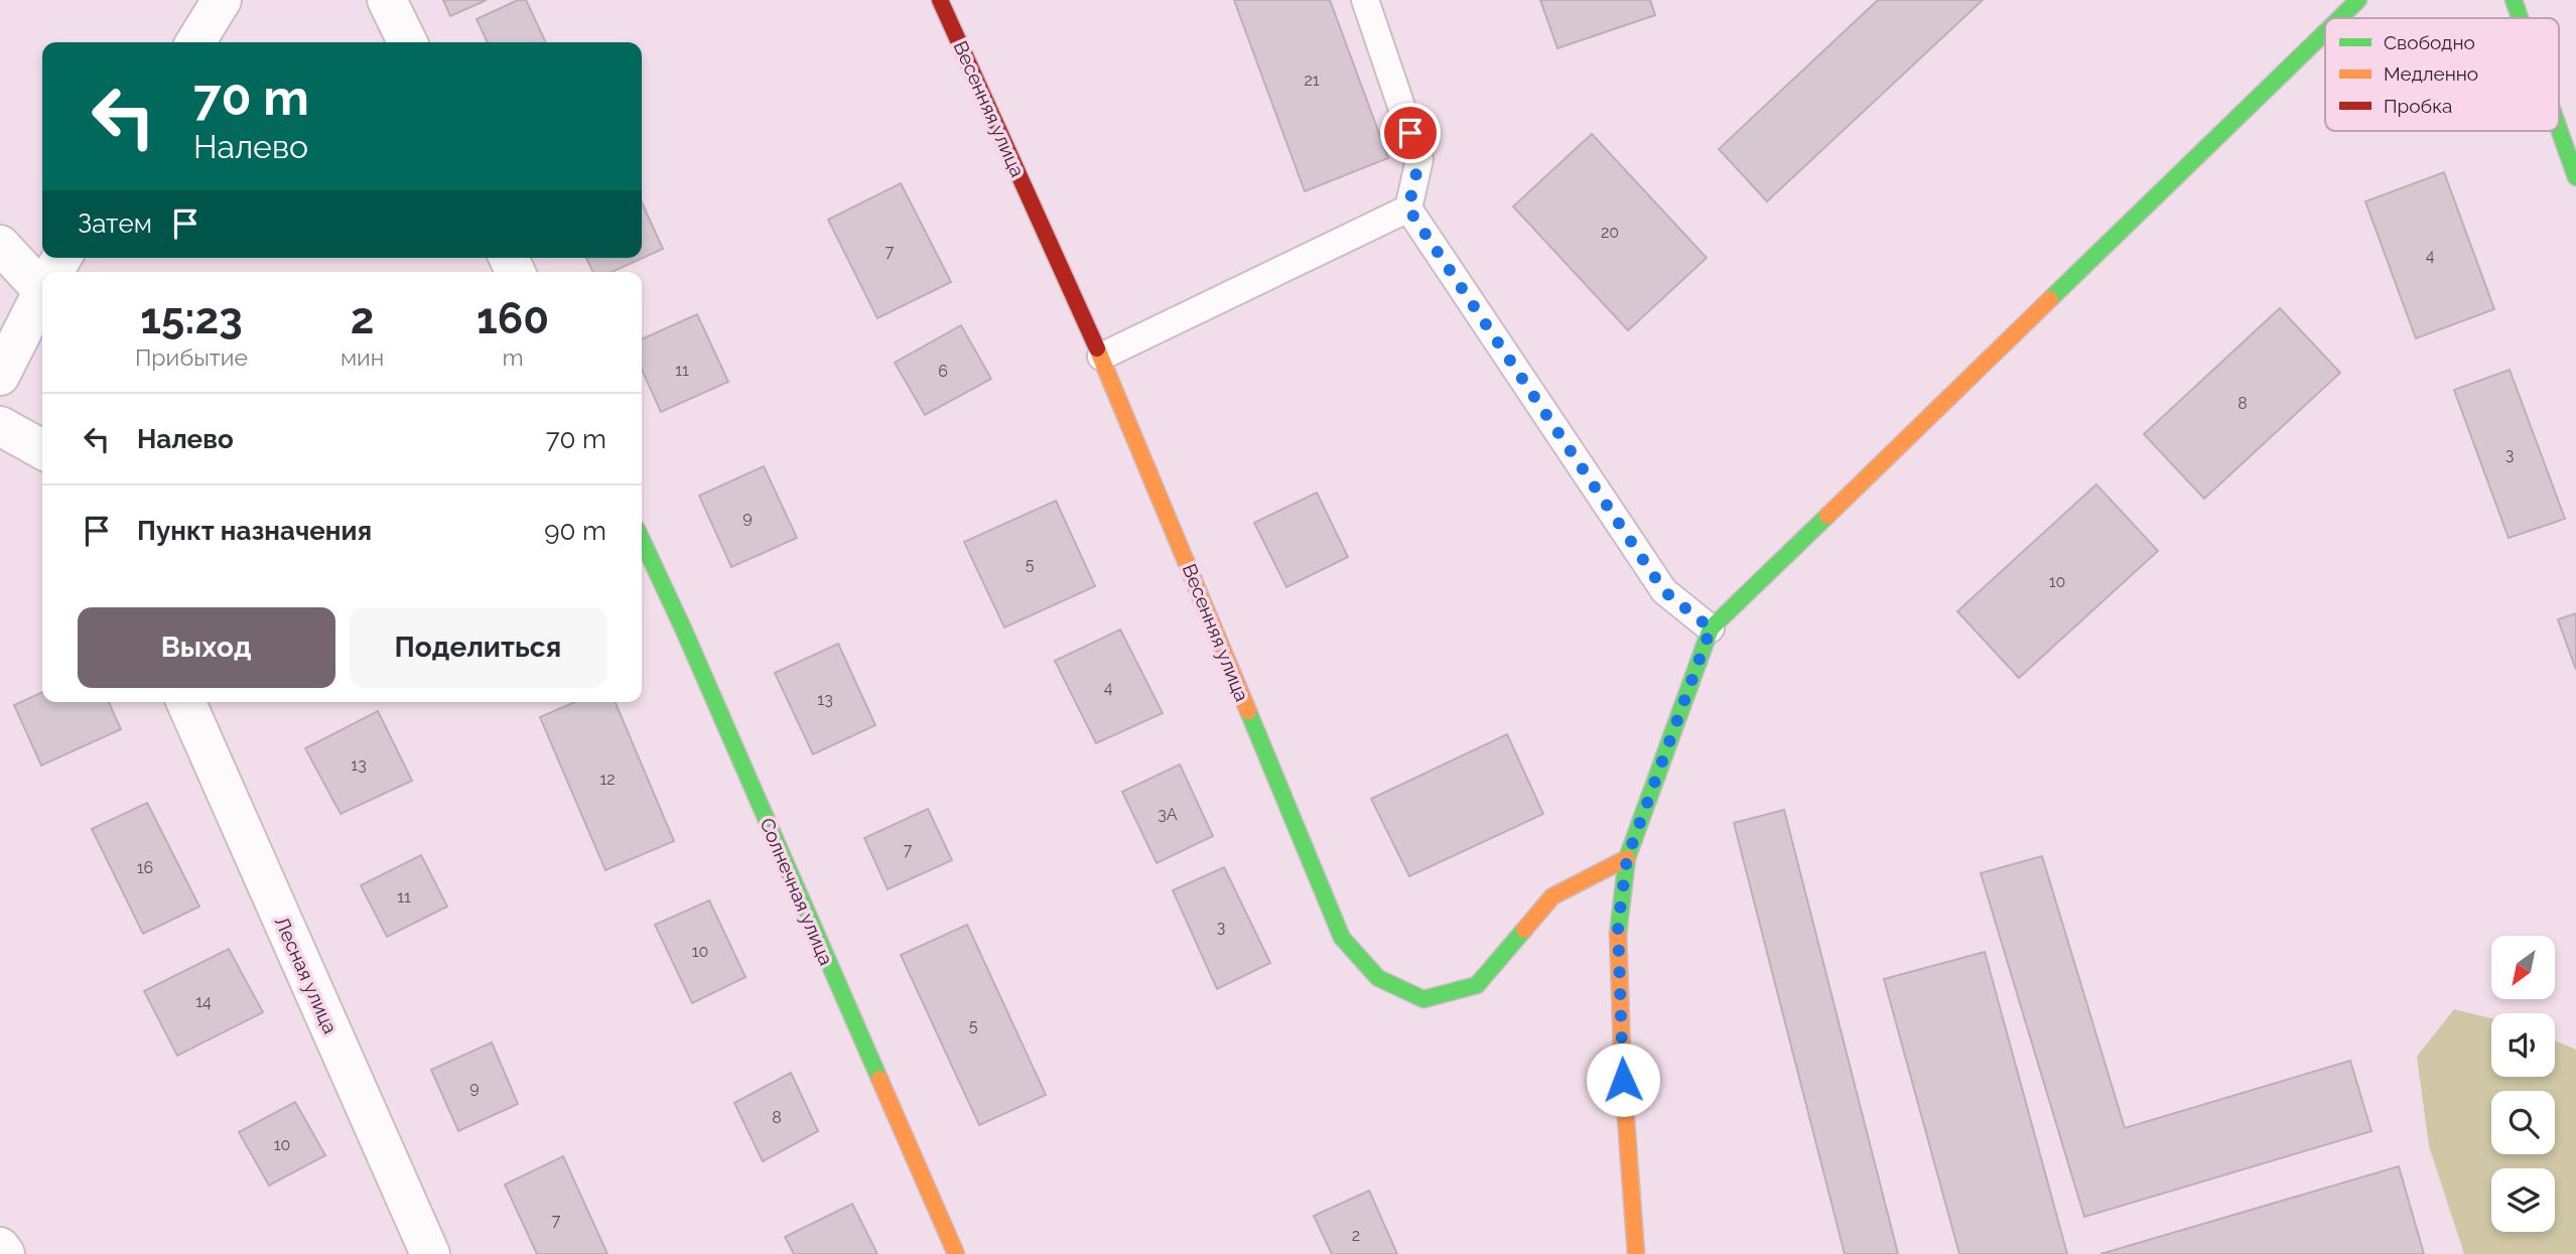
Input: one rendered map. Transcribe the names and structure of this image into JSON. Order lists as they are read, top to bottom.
{
  "streets": {
    "street": ["Весенняя улица", "Солнечная улица", "Лесная улица"]
  },
  "house_numbers": [
    "21",
    "20",
    "7",
    "4",
    "11",
    "6",
    "8",
    "3",
    "9",
    "5",
    "10",
    "4",
    "13",
    "13",
    "12",
    "3А",
    "7",
    "16",
    "11",
    "3",
    "10",
    "14",
    "5",
    "9",
    "8",
    "10",
    "7",
    "2"
  ],
  "legend": ["Свободно", "Медленно", "Пробка"],
  "north": "bottom left",
  "page": {
    "turn": ["70 m", "Налево"],
    "then": "Затем",
    "eta": [
      "15:23",
      "Прибытие",
      "2",
      "мин",
      "160",
      "m"
    ],
    "list": [
      {
        "name": "Налево",
        "value": "70 m"
      },
      {
        "name": "Пункт назначения",
        "value": "90 m"
      }
    ],
    "buttons": ["Выход", "Поделиться"]
  }
}
